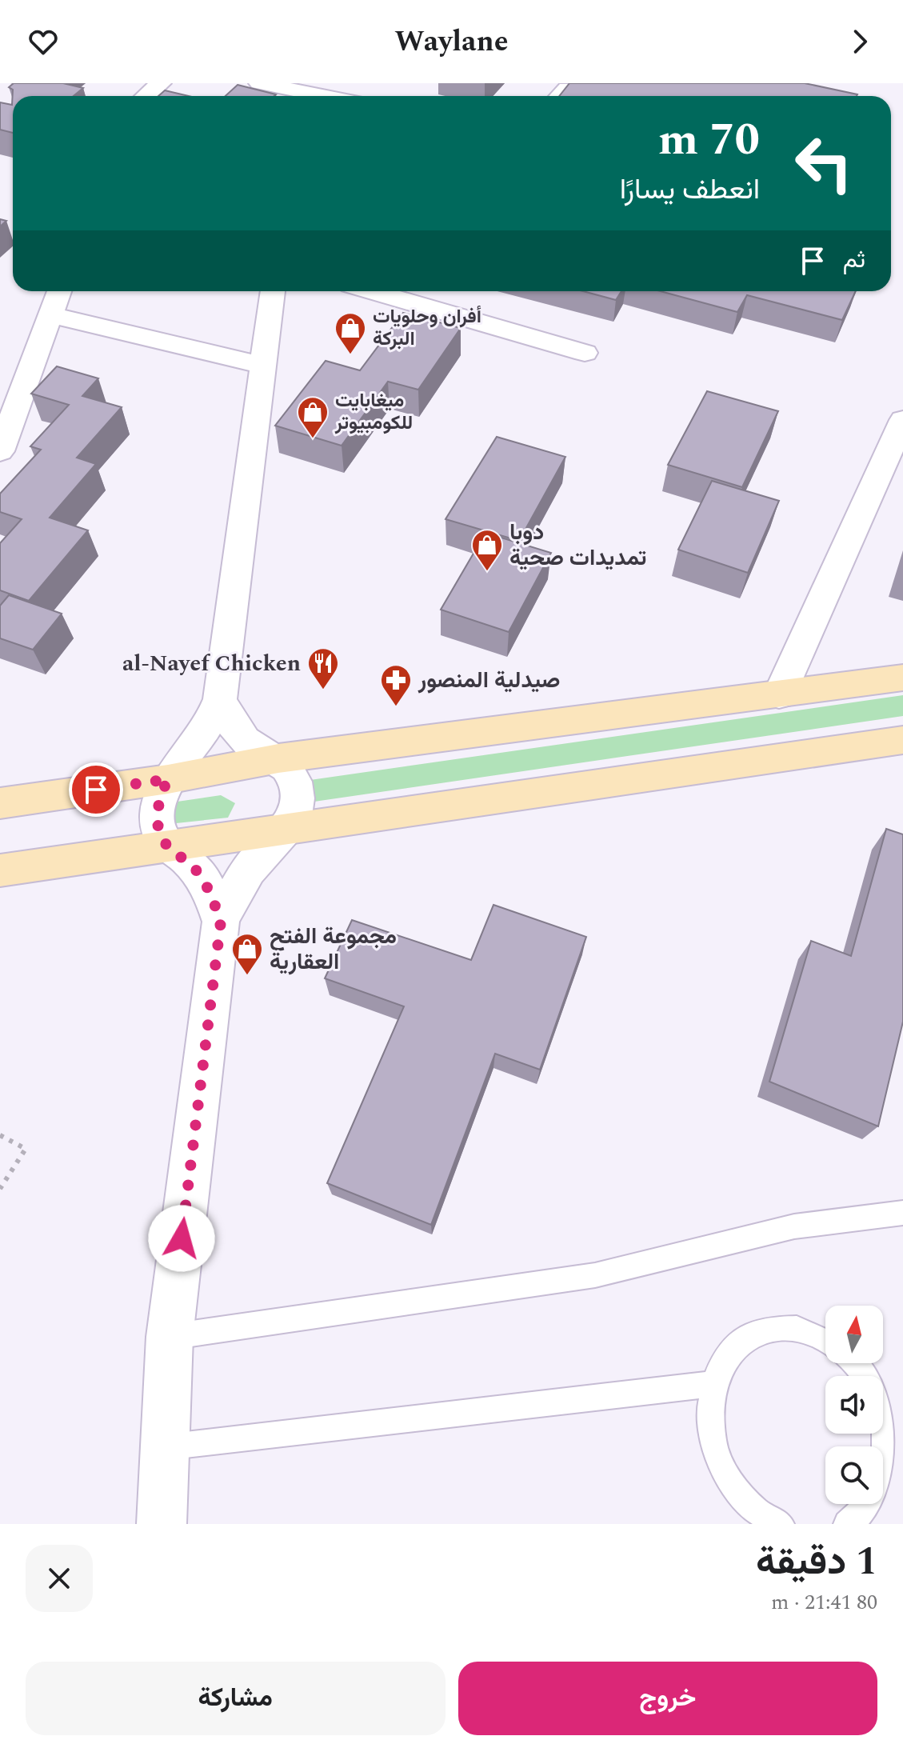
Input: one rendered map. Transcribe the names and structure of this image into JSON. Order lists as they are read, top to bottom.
{
  "places": {
    "shop": [
      "أفران وحلويات البركة",
      "ميغابايت للكومبيوتر",
      "دوبا تمديدات صحية",
      "مجموعة الفتح العقارية"
    ],
    "restaurant": ["al-Nayef Chicken"],
    "pharmacy": ["صيدلية المنصور"]
  },
  "north": "top",
  "page": {
    "header": "Waylane",
    "turn": ["70 m", "انعطف يسارًا"],
    "then": "ثم",
    "heading": ["1 دقيقة", "80 m · 21:41"],
    "buttons": ["خروج", "مشاركة"]
  }
}
